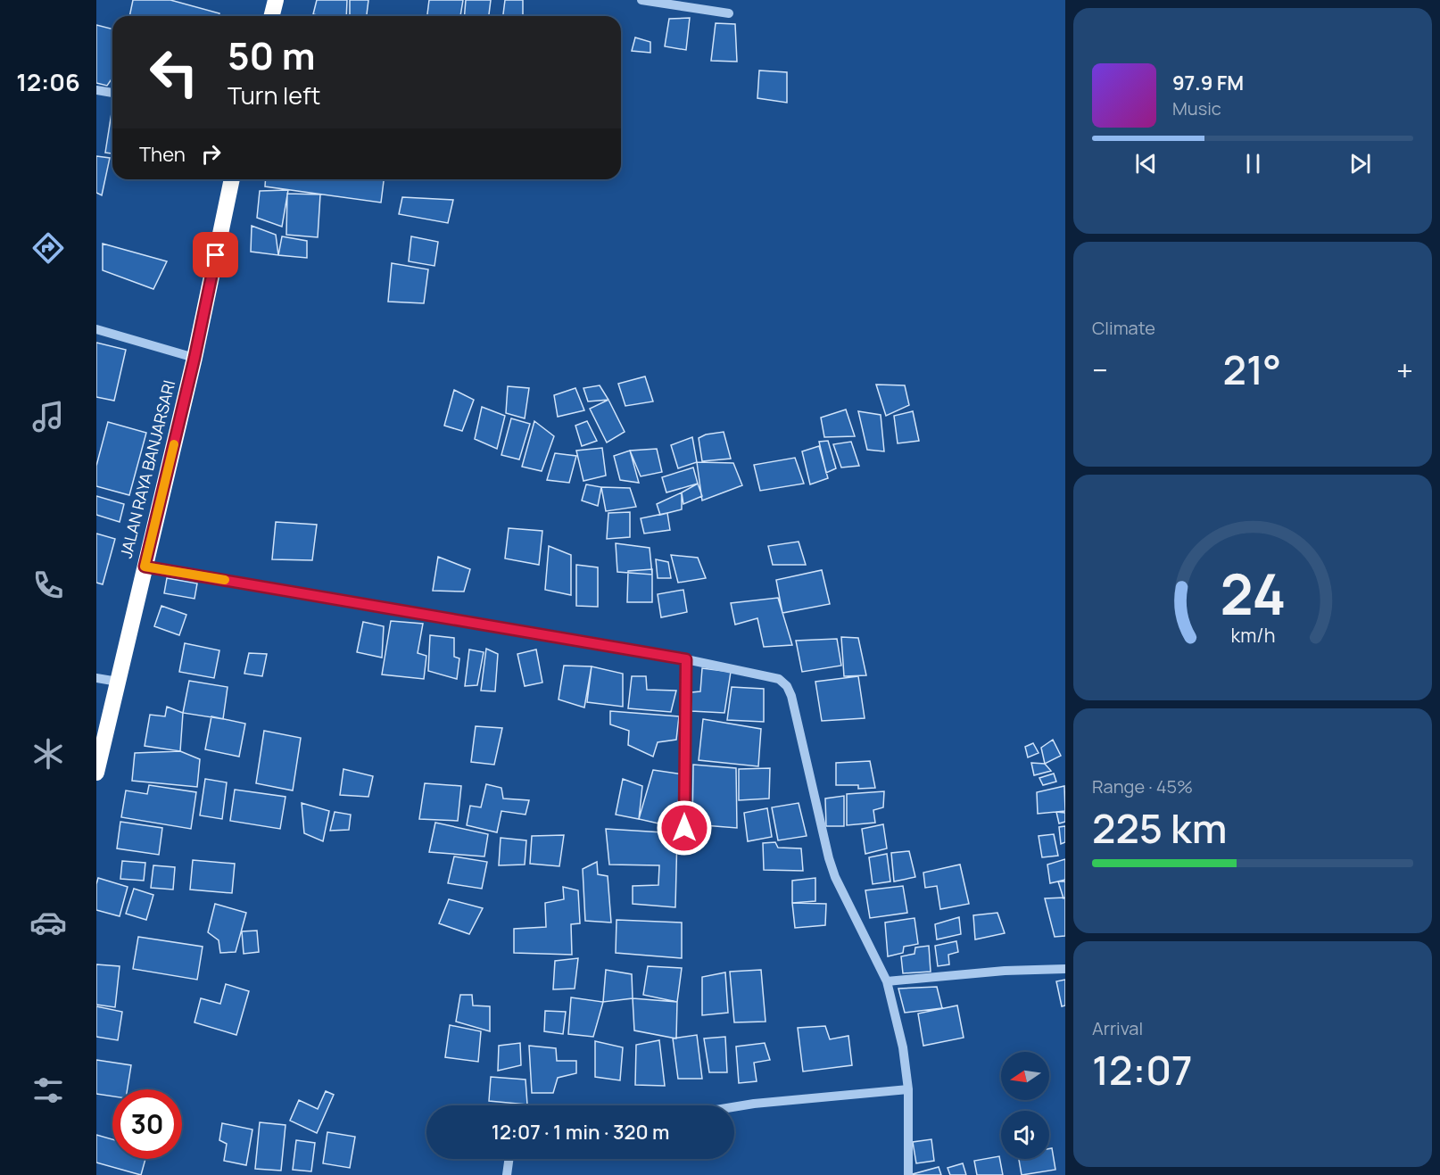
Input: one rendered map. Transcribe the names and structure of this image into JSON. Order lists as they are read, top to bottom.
{
  "streets": {
    "highway": ["JALAN RAYA BANJARSARI"]
  },
  "north": "left",
  "page": {
    "tabs": "12:06",
    "turn": ["50 m", "Turn left"],
    "song": ["97.9 FM", "Music"],
    "then": "Then",
    "tile": [
      "Climate",
      ["Range · 45%", "225 km"],
      ["Arrival", "12:07"]
    ],
    "heat": ["−", "21°", "+"],
    "limit": "30",
    "trip": "12:07 · 1 min · 320 m",
    "gauge": ["24", "km/h"]
  }
}
